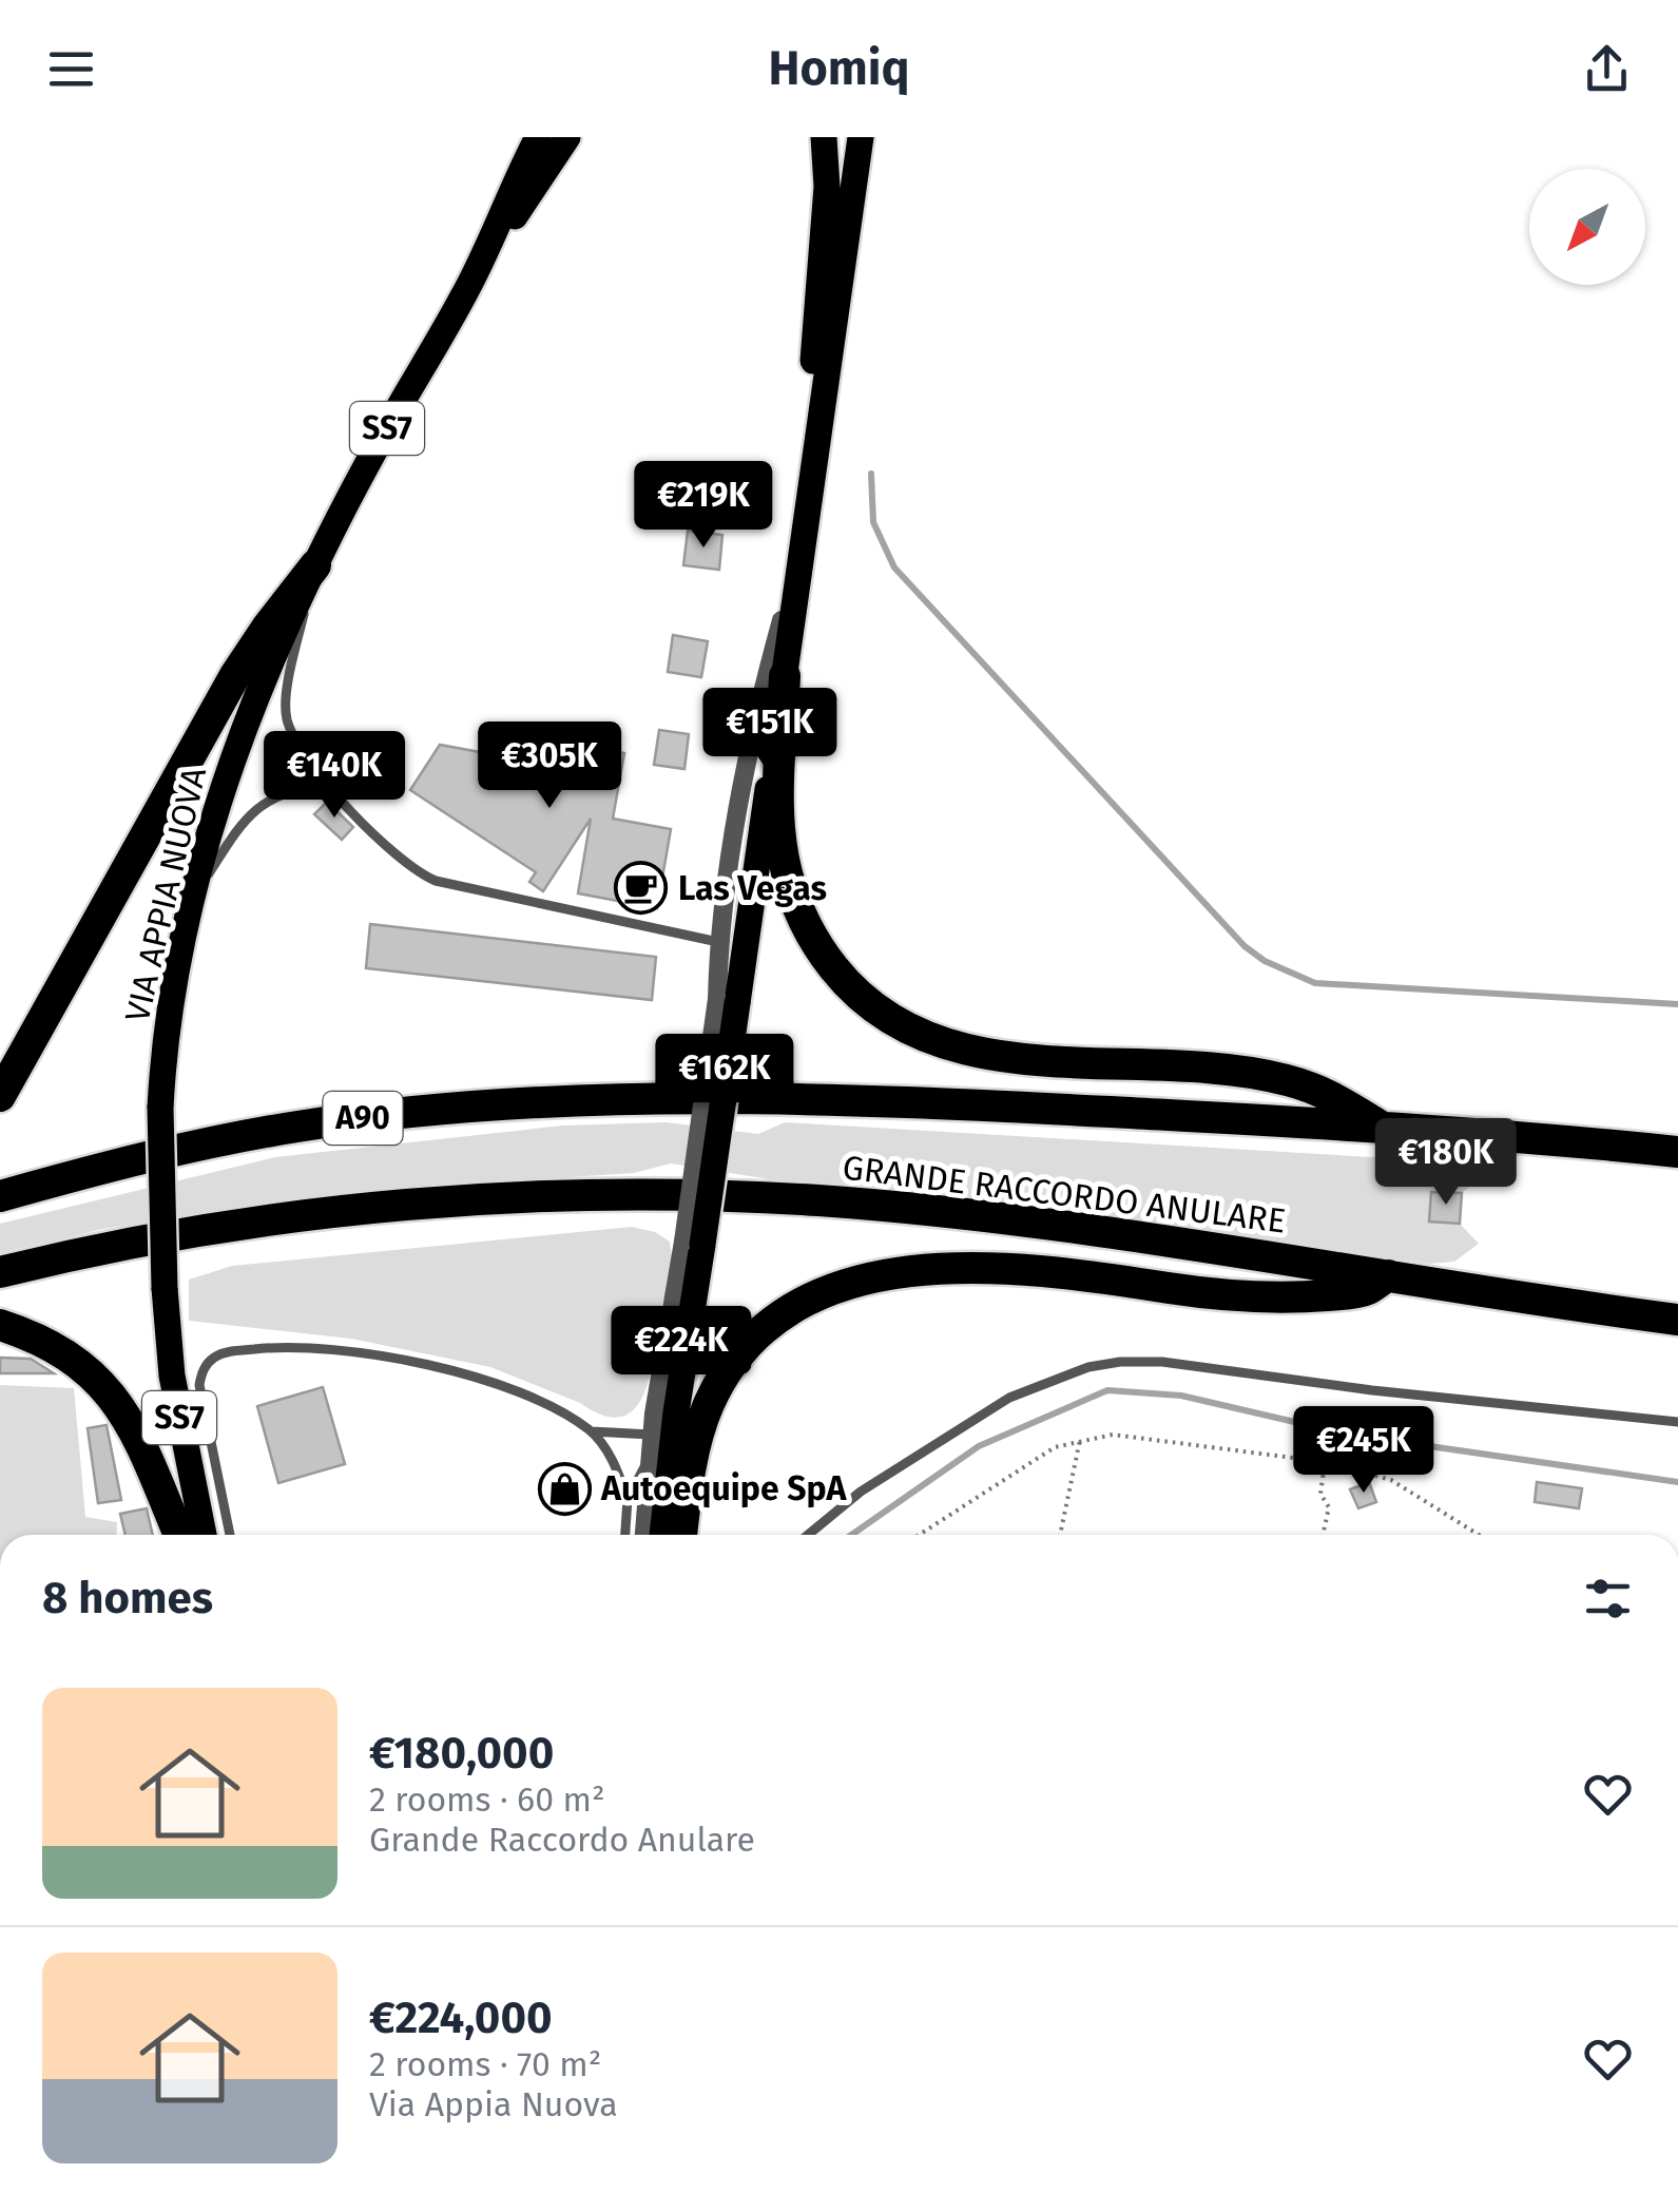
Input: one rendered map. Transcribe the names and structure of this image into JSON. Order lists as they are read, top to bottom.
{
  "streets": {
    "highway": ["A90", "GRANDE RACCORDO ANULARE"],
    "main road": ["SS7", "VIA APPIA NUOVA"]
  },
  "places": {
    "cafe": ["Las Vegas"],
    "shop": ["Autoequipe SpA"]
  },
  "north": "bottom left",
  "page": {
    "header": "Homiq",
    "price": [
      "€219K",
      "€151K",
      "€305K",
      "€140K",
      "€162K",
      "€180K",
      "€224K",
      "€245K"
    ],
    "heading": "8 homes",
    "list": [
      {
        "name": "€180,000",
        "note": "2 rooms · 60 m² · Grande Raccordo Anulare"
      },
      {
        "name": "€224,000",
        "note": "2 rooms · 70 m² · Via Appia Nuova"
      }
    ]
  }
}
